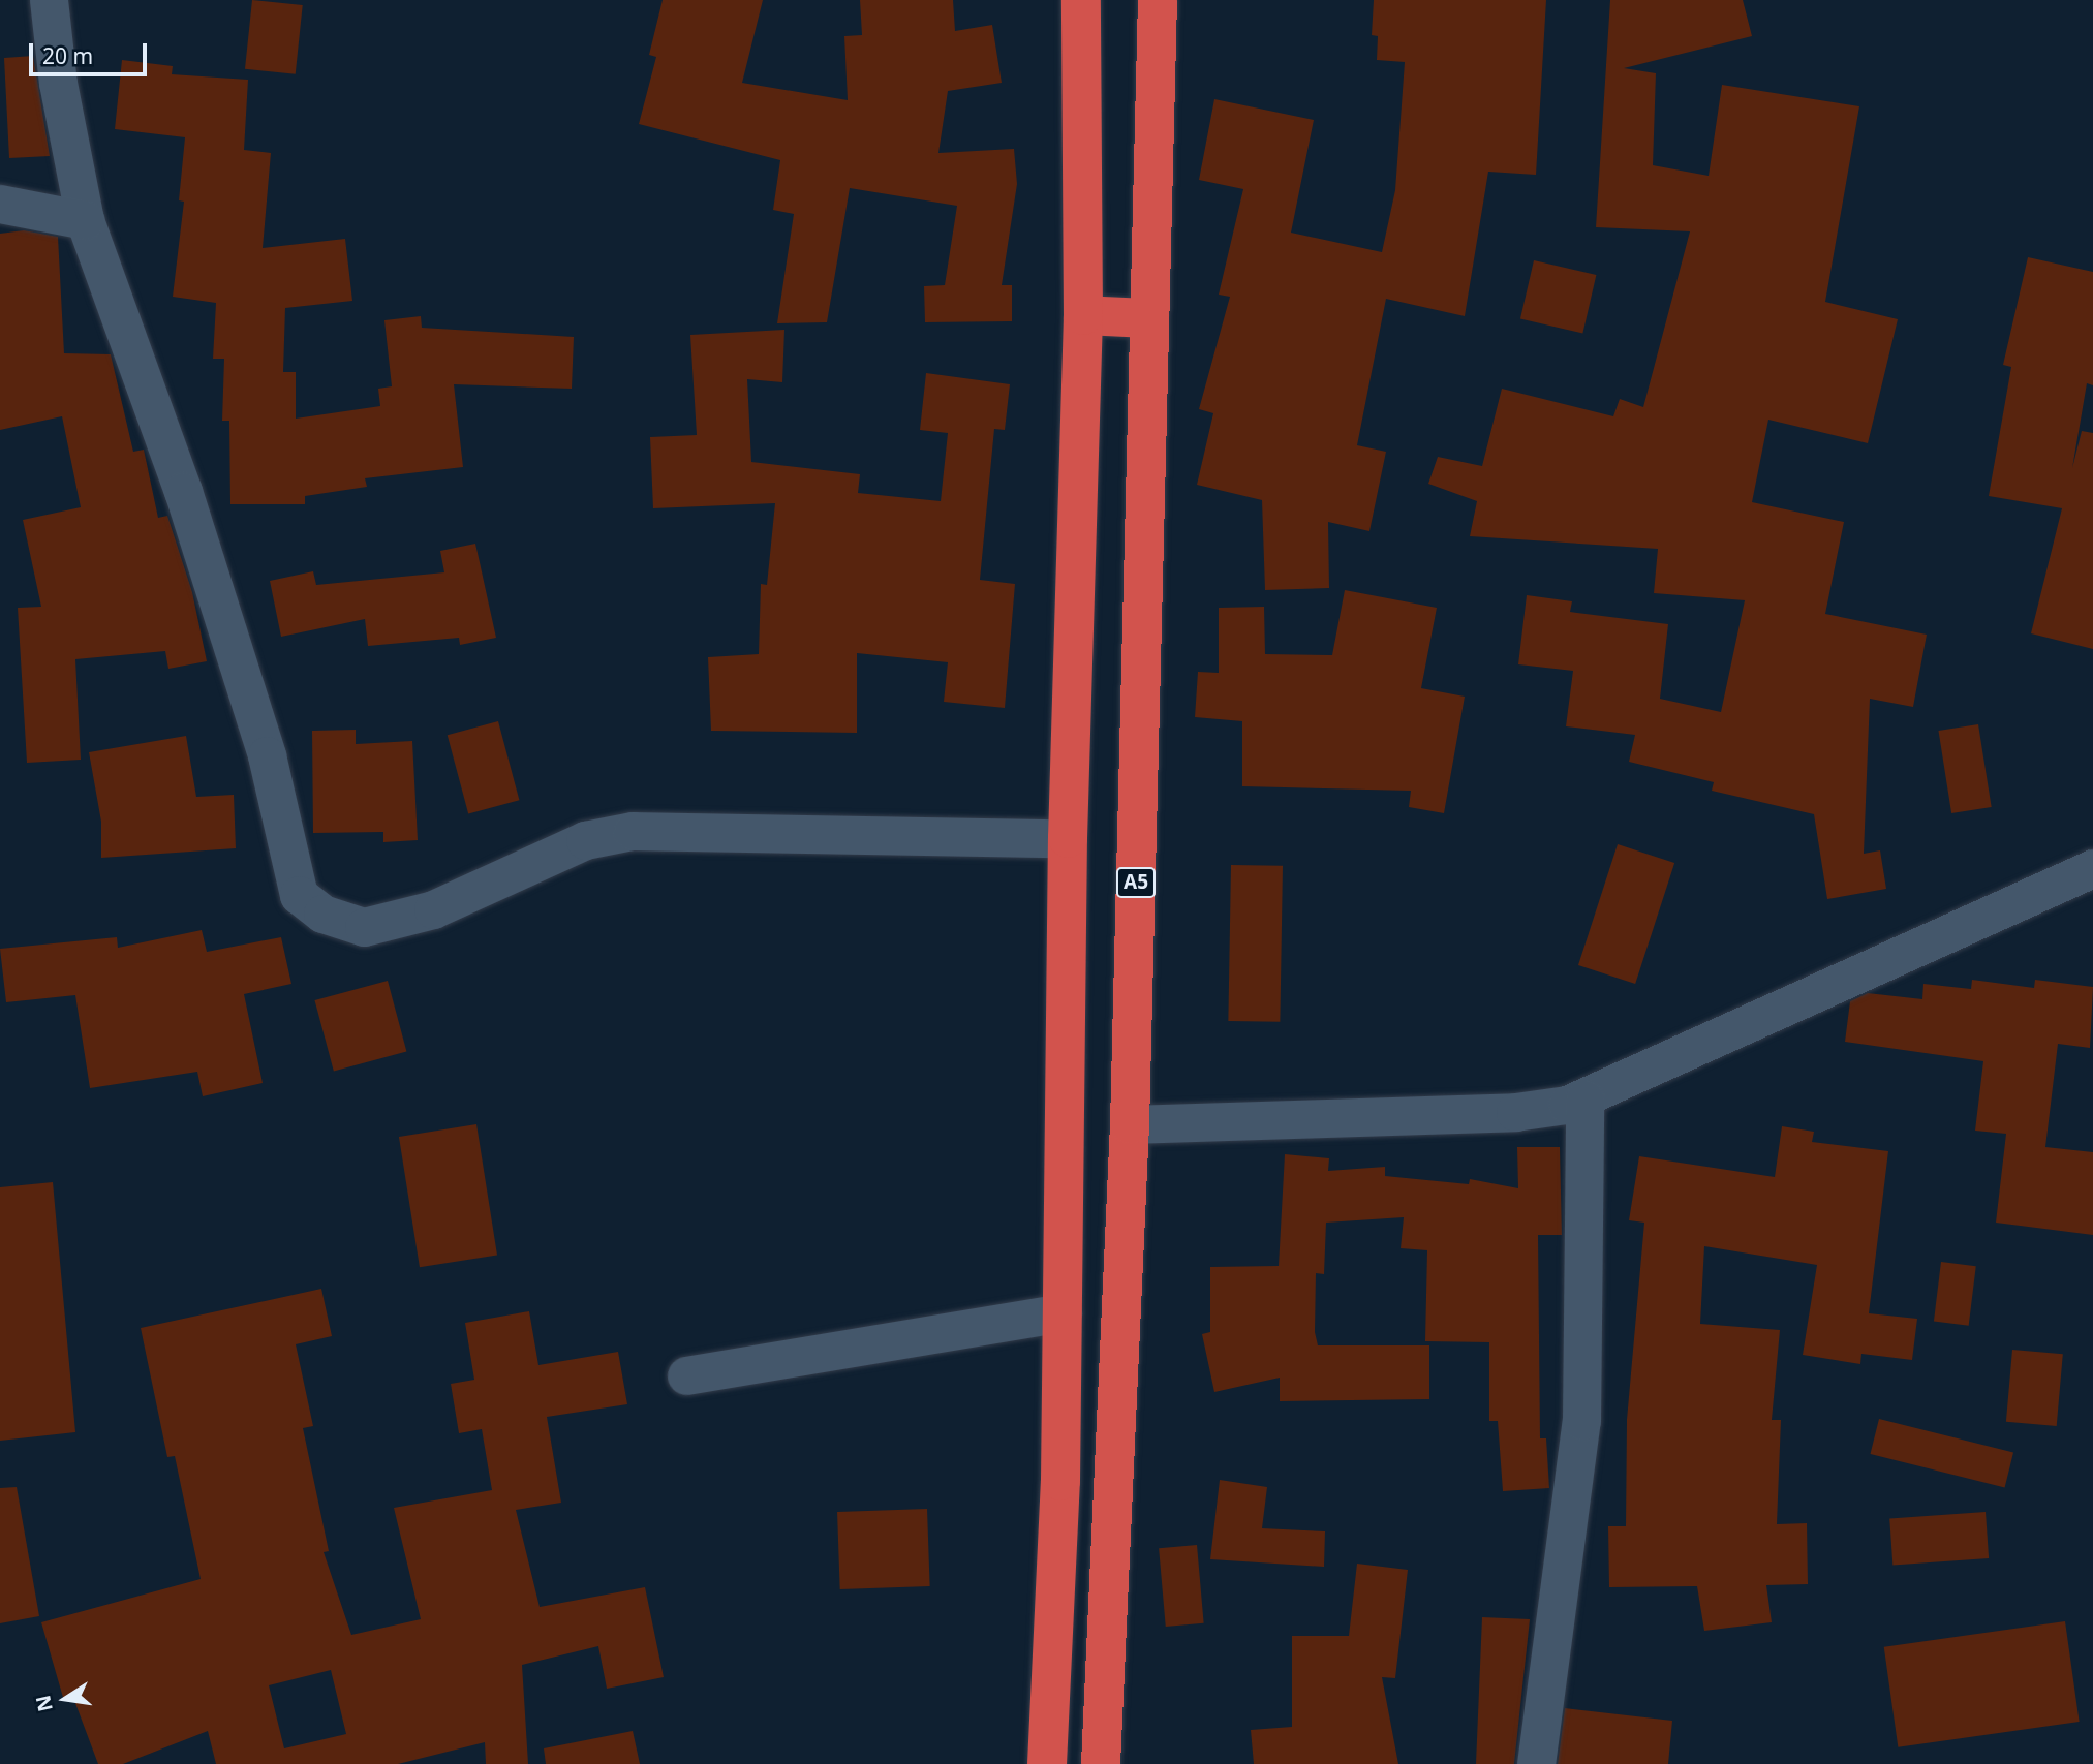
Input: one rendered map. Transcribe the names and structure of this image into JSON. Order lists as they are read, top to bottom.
{
  "streets": {
    "highway": ["A5"]
  },
  "scale_bar": "20 m",
  "north": "left"
}
